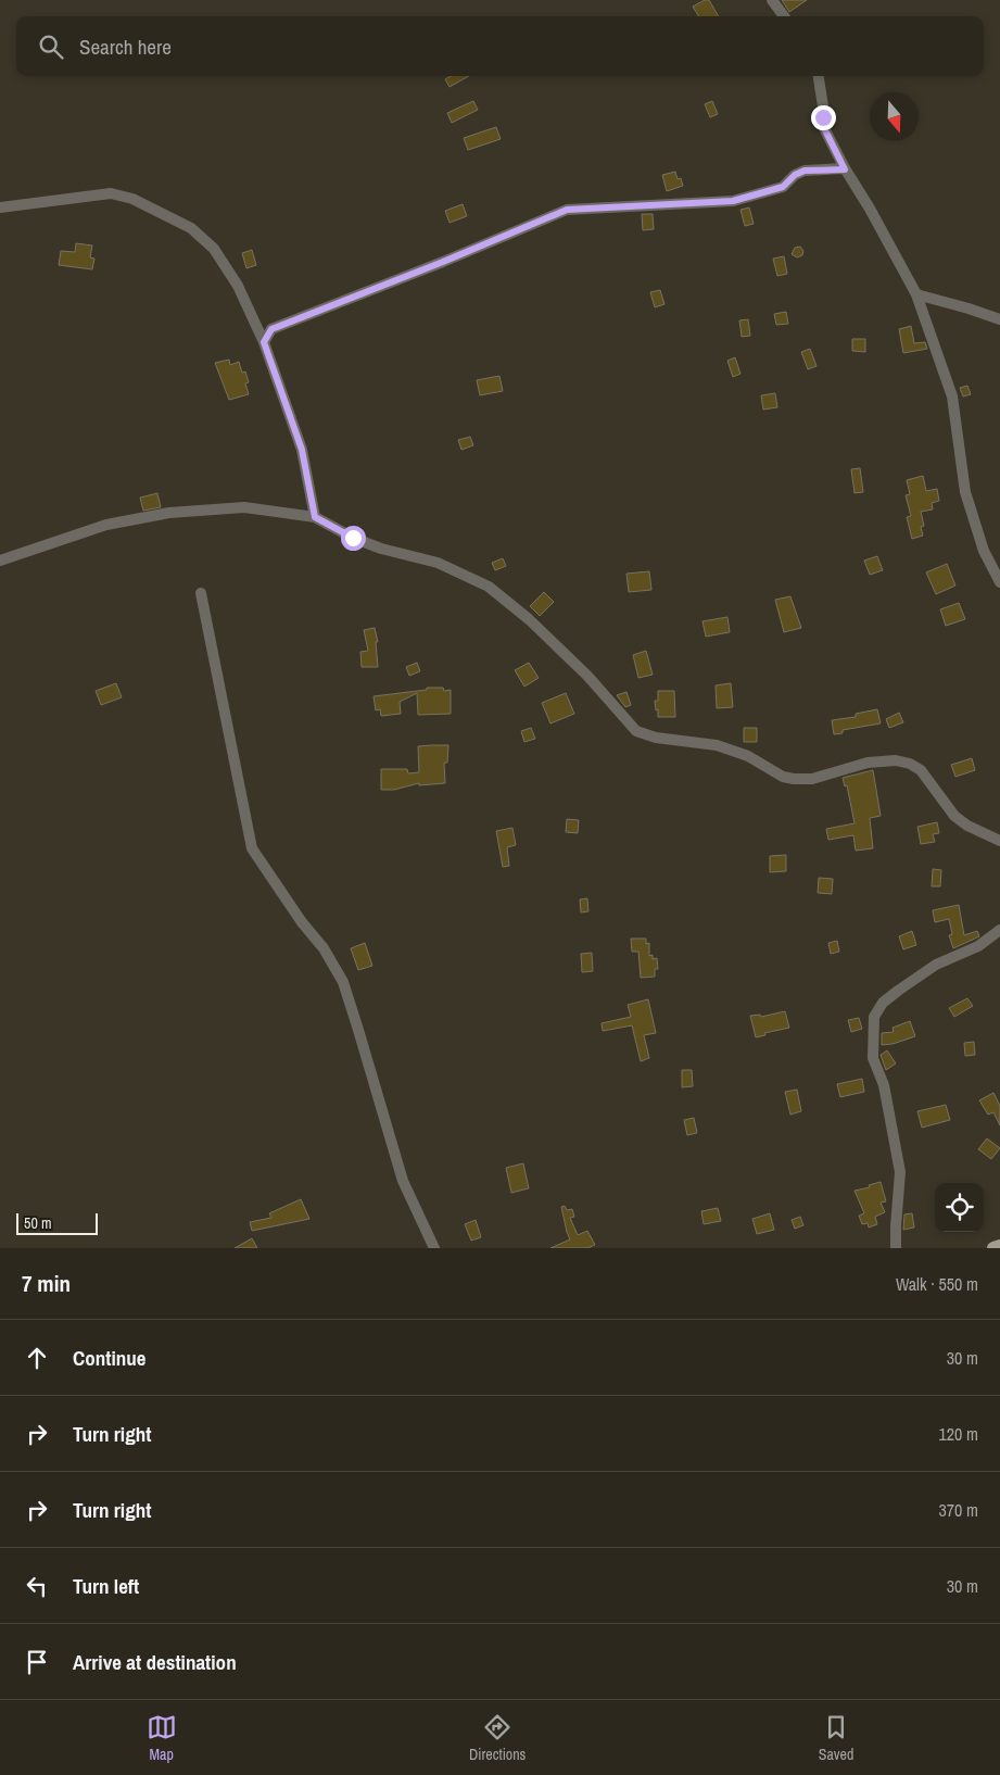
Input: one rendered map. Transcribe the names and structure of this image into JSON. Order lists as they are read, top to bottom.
{
  "scale_bar": "50 m",
  "north": "bottom",
  "page": {
    "search": "Search here",
    "scale": "50 m",
    "heading": ["7 min", "Walk · 550 m"],
    "list": [
      ["Continue", "30 m"],
      ["Turn right", "120 m"],
      ["Turn right", "370 m"],
      ["Turn left", "30 m"],
      "Arrive at destination"
    ],
    "nav": ["Map", "Directions", "Saved"]
  }
}
